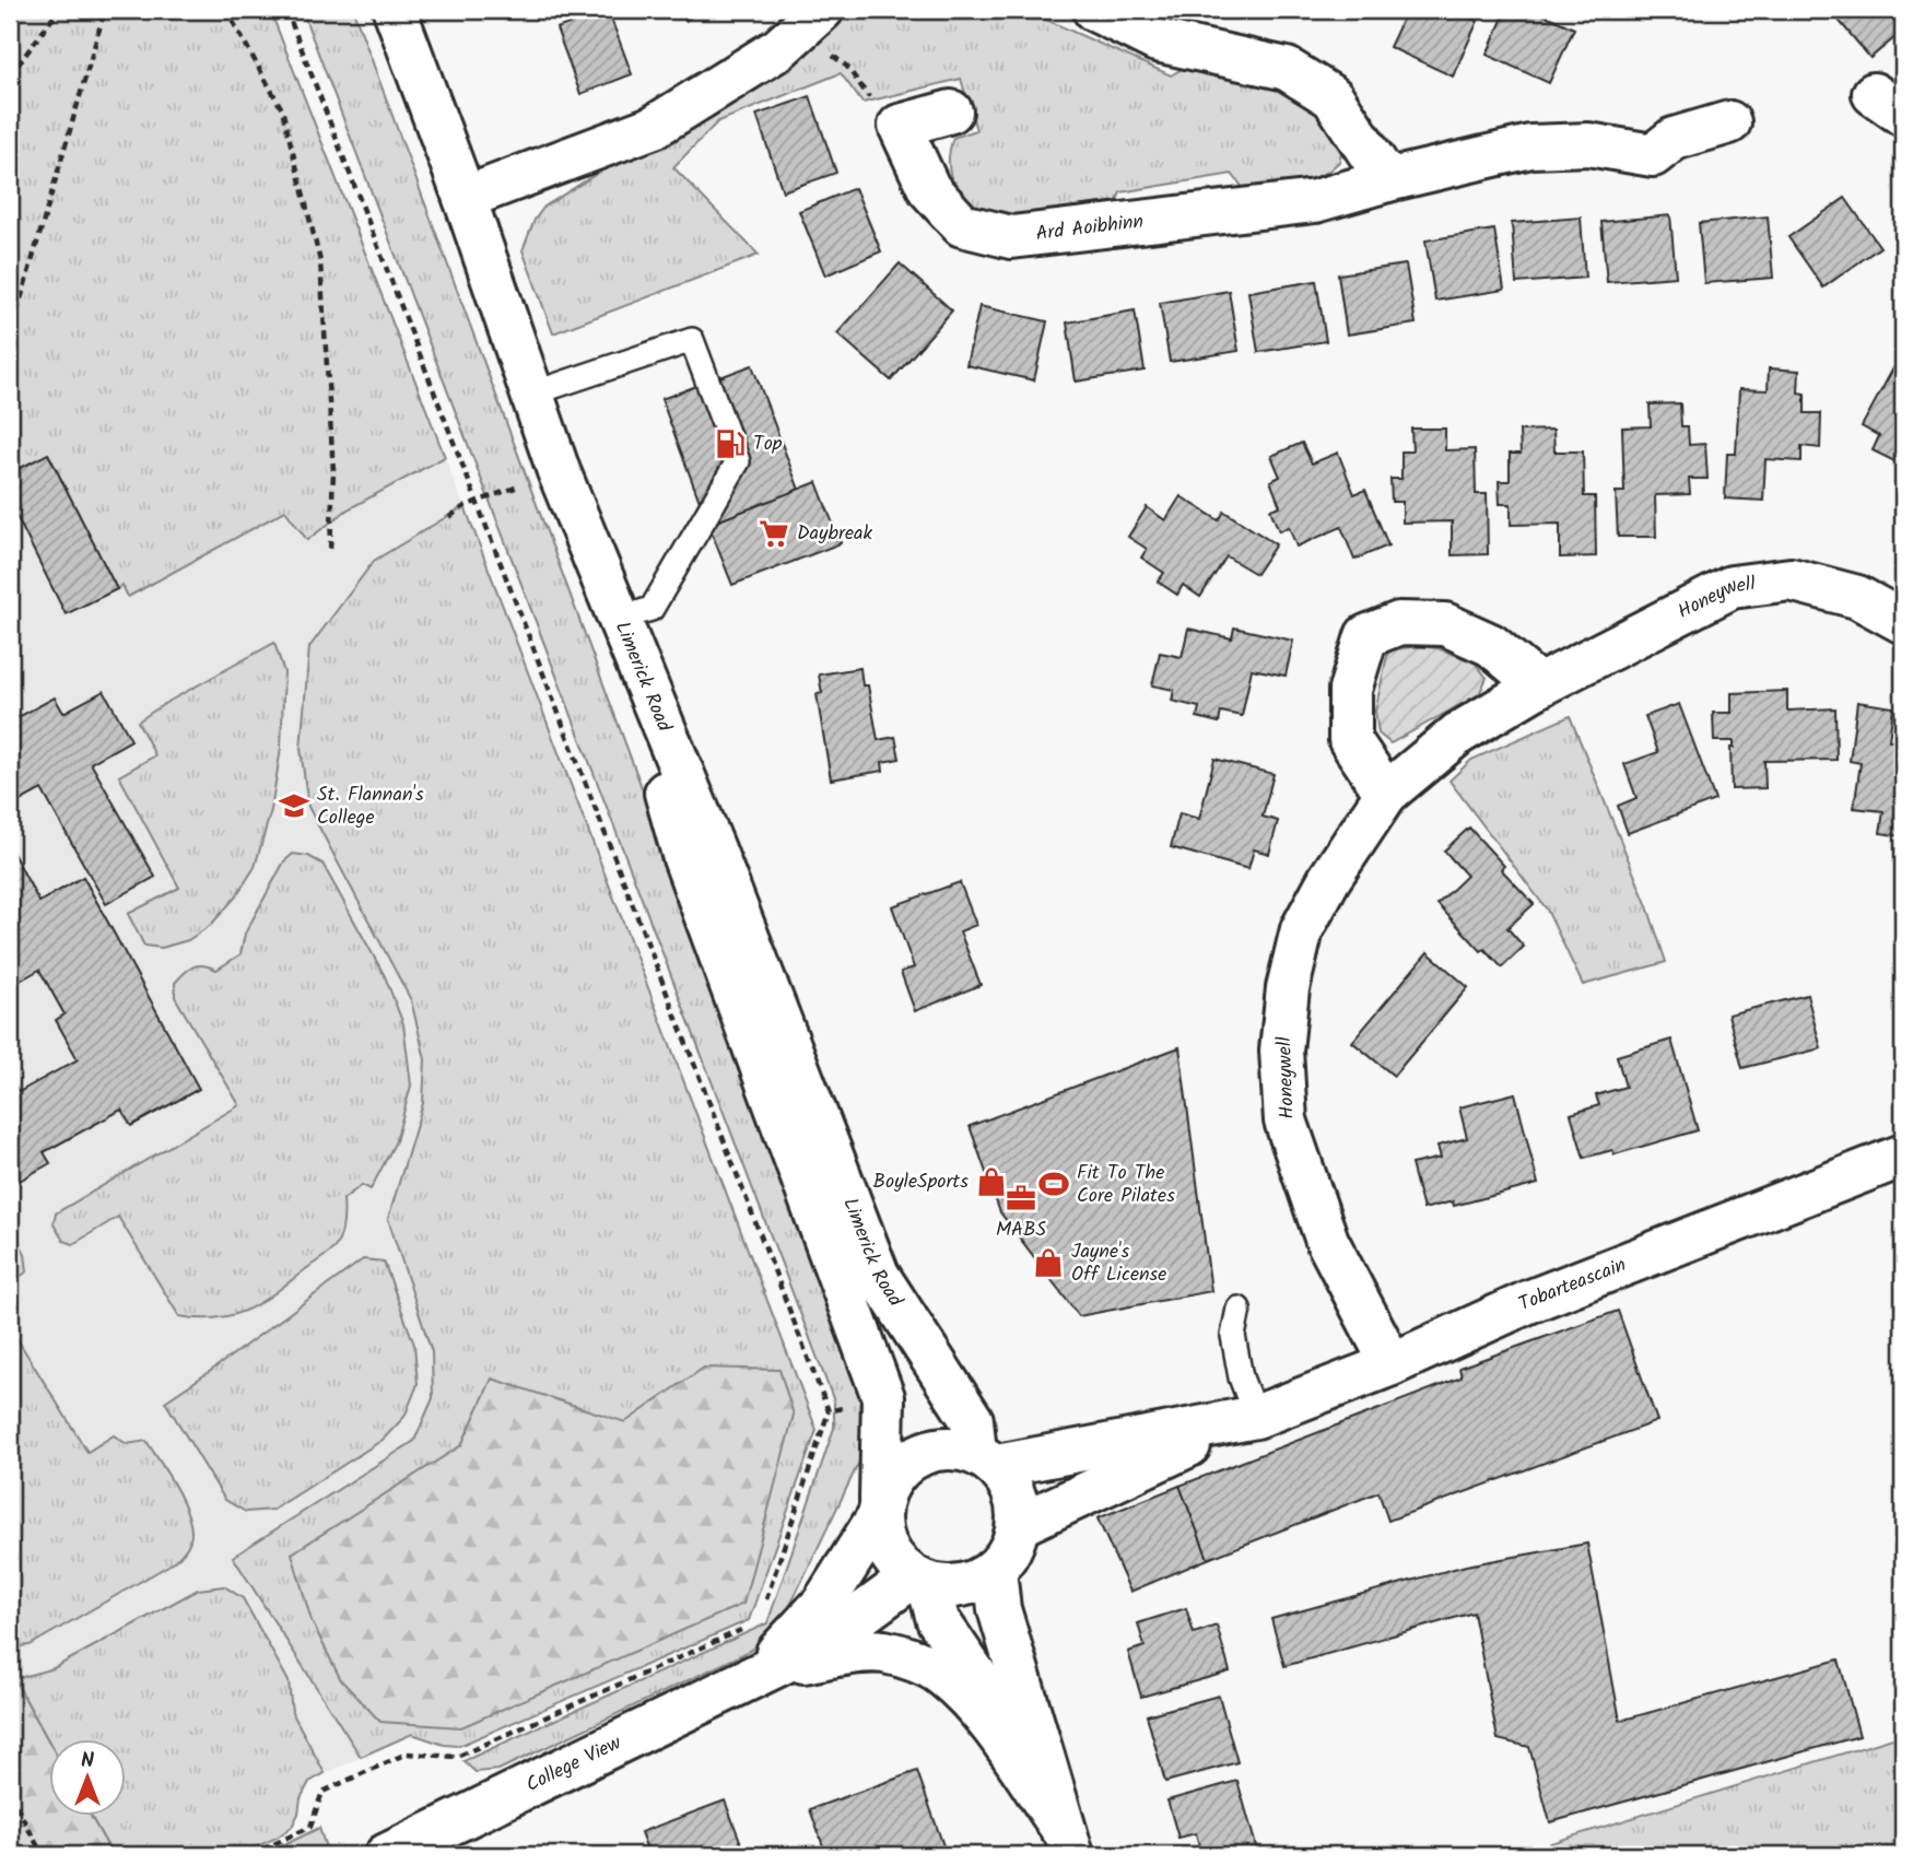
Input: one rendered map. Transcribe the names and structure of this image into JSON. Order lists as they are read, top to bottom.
{
  "streets": {
    "street": [
      "Ard Aoibhinn",
      "Honeywell",
      "Limerick Road",
      "Tobarteascain",
      "College View"
    ]
  },
  "crossings": [
    ["Honeywell", "Tobarteascain"],
    ["Limerick Road", "Tobarteascain"],
    ["Limerick Road", "College View"],
    ["Tobarteascain", "College View"]
  ],
  "places": {
    "fuel station": ["Top"],
    "supermarket": ["Daybreak"],
    "school or university": ["St. Flannan's College"],
    "shop": ["BoyleSports", "Jayne's Off License"],
    "sports": ["Fit To The Core Pilates"],
    "office": ["MABS"]
  },
  "north": "top"
}
